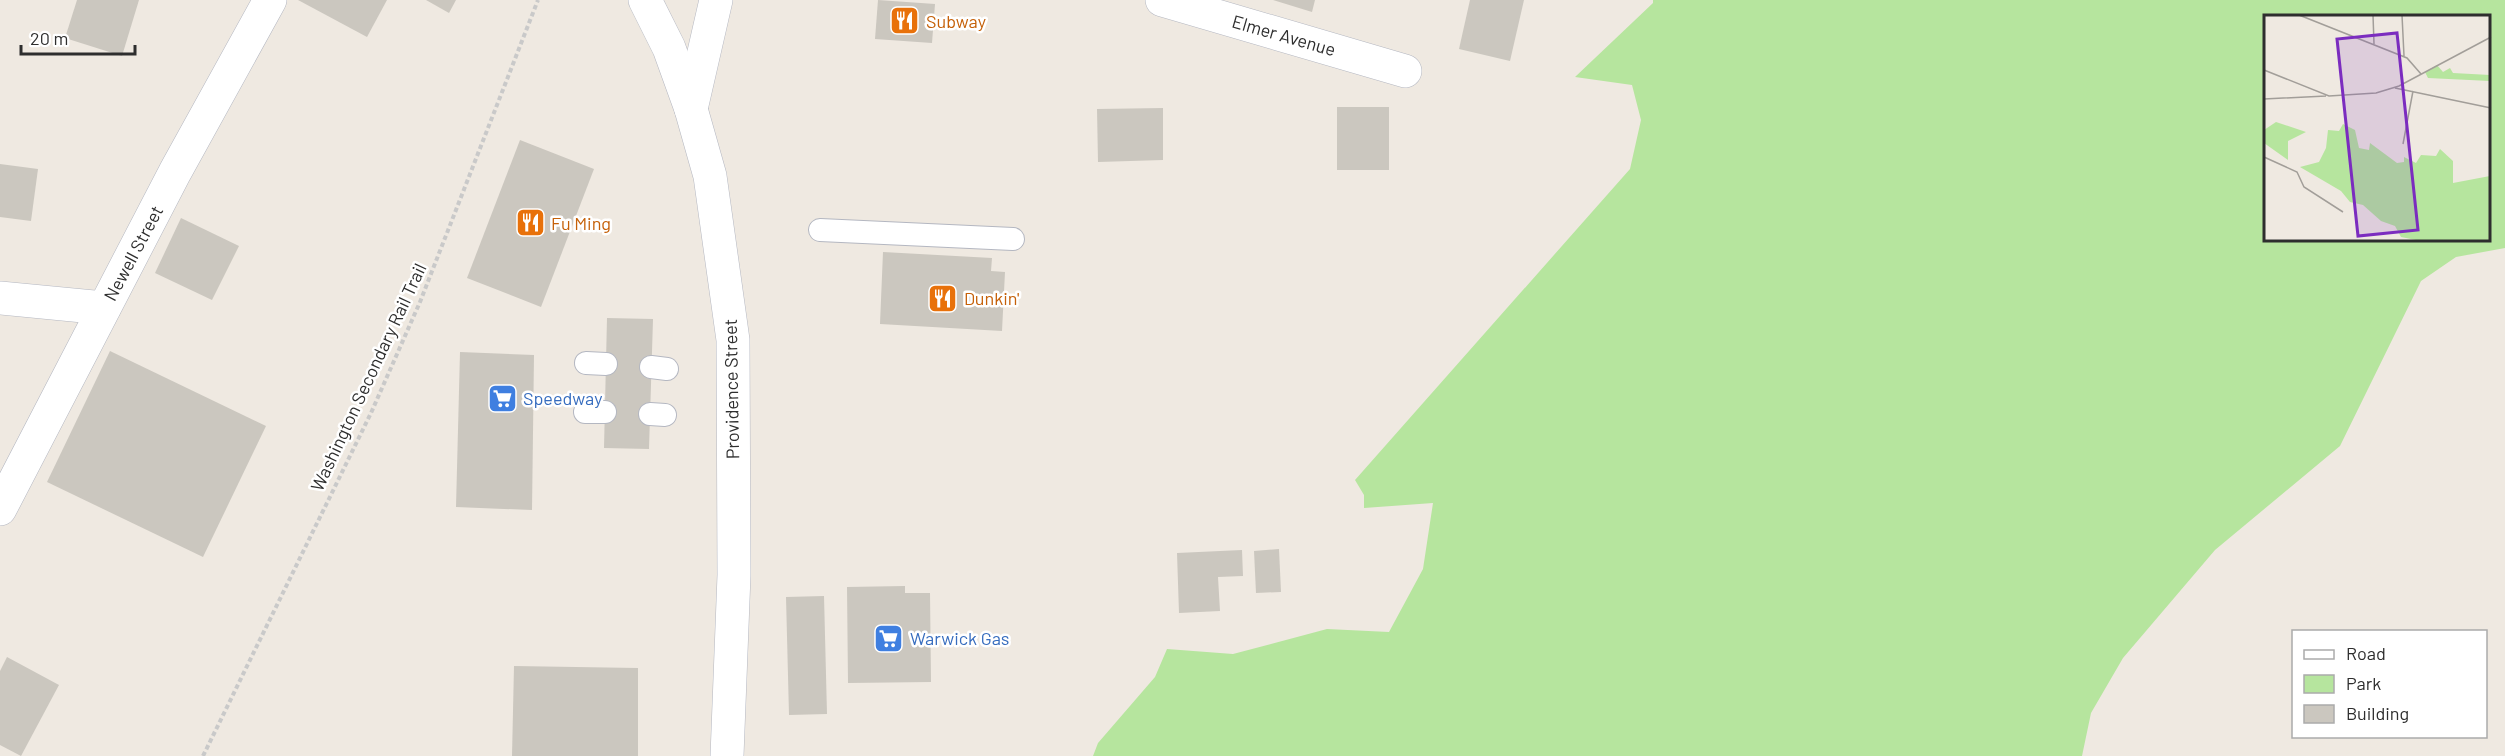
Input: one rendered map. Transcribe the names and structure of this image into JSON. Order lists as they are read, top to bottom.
{
  "streets": {
    "street": ["Elmer Avenue", "Newell Street", "Providence Street"],
    "path": ["Washington Secondary Rail Trail"]
  },
  "places": {
    "restaurant": ["Subway", "Fu Ming", "Dunkin'"],
    "supermarket": ["Speedway", "Warwick Gas"]
  },
  "legend": ["Road", "Park", "Building"],
  "scale_bar": "20 m"
}
